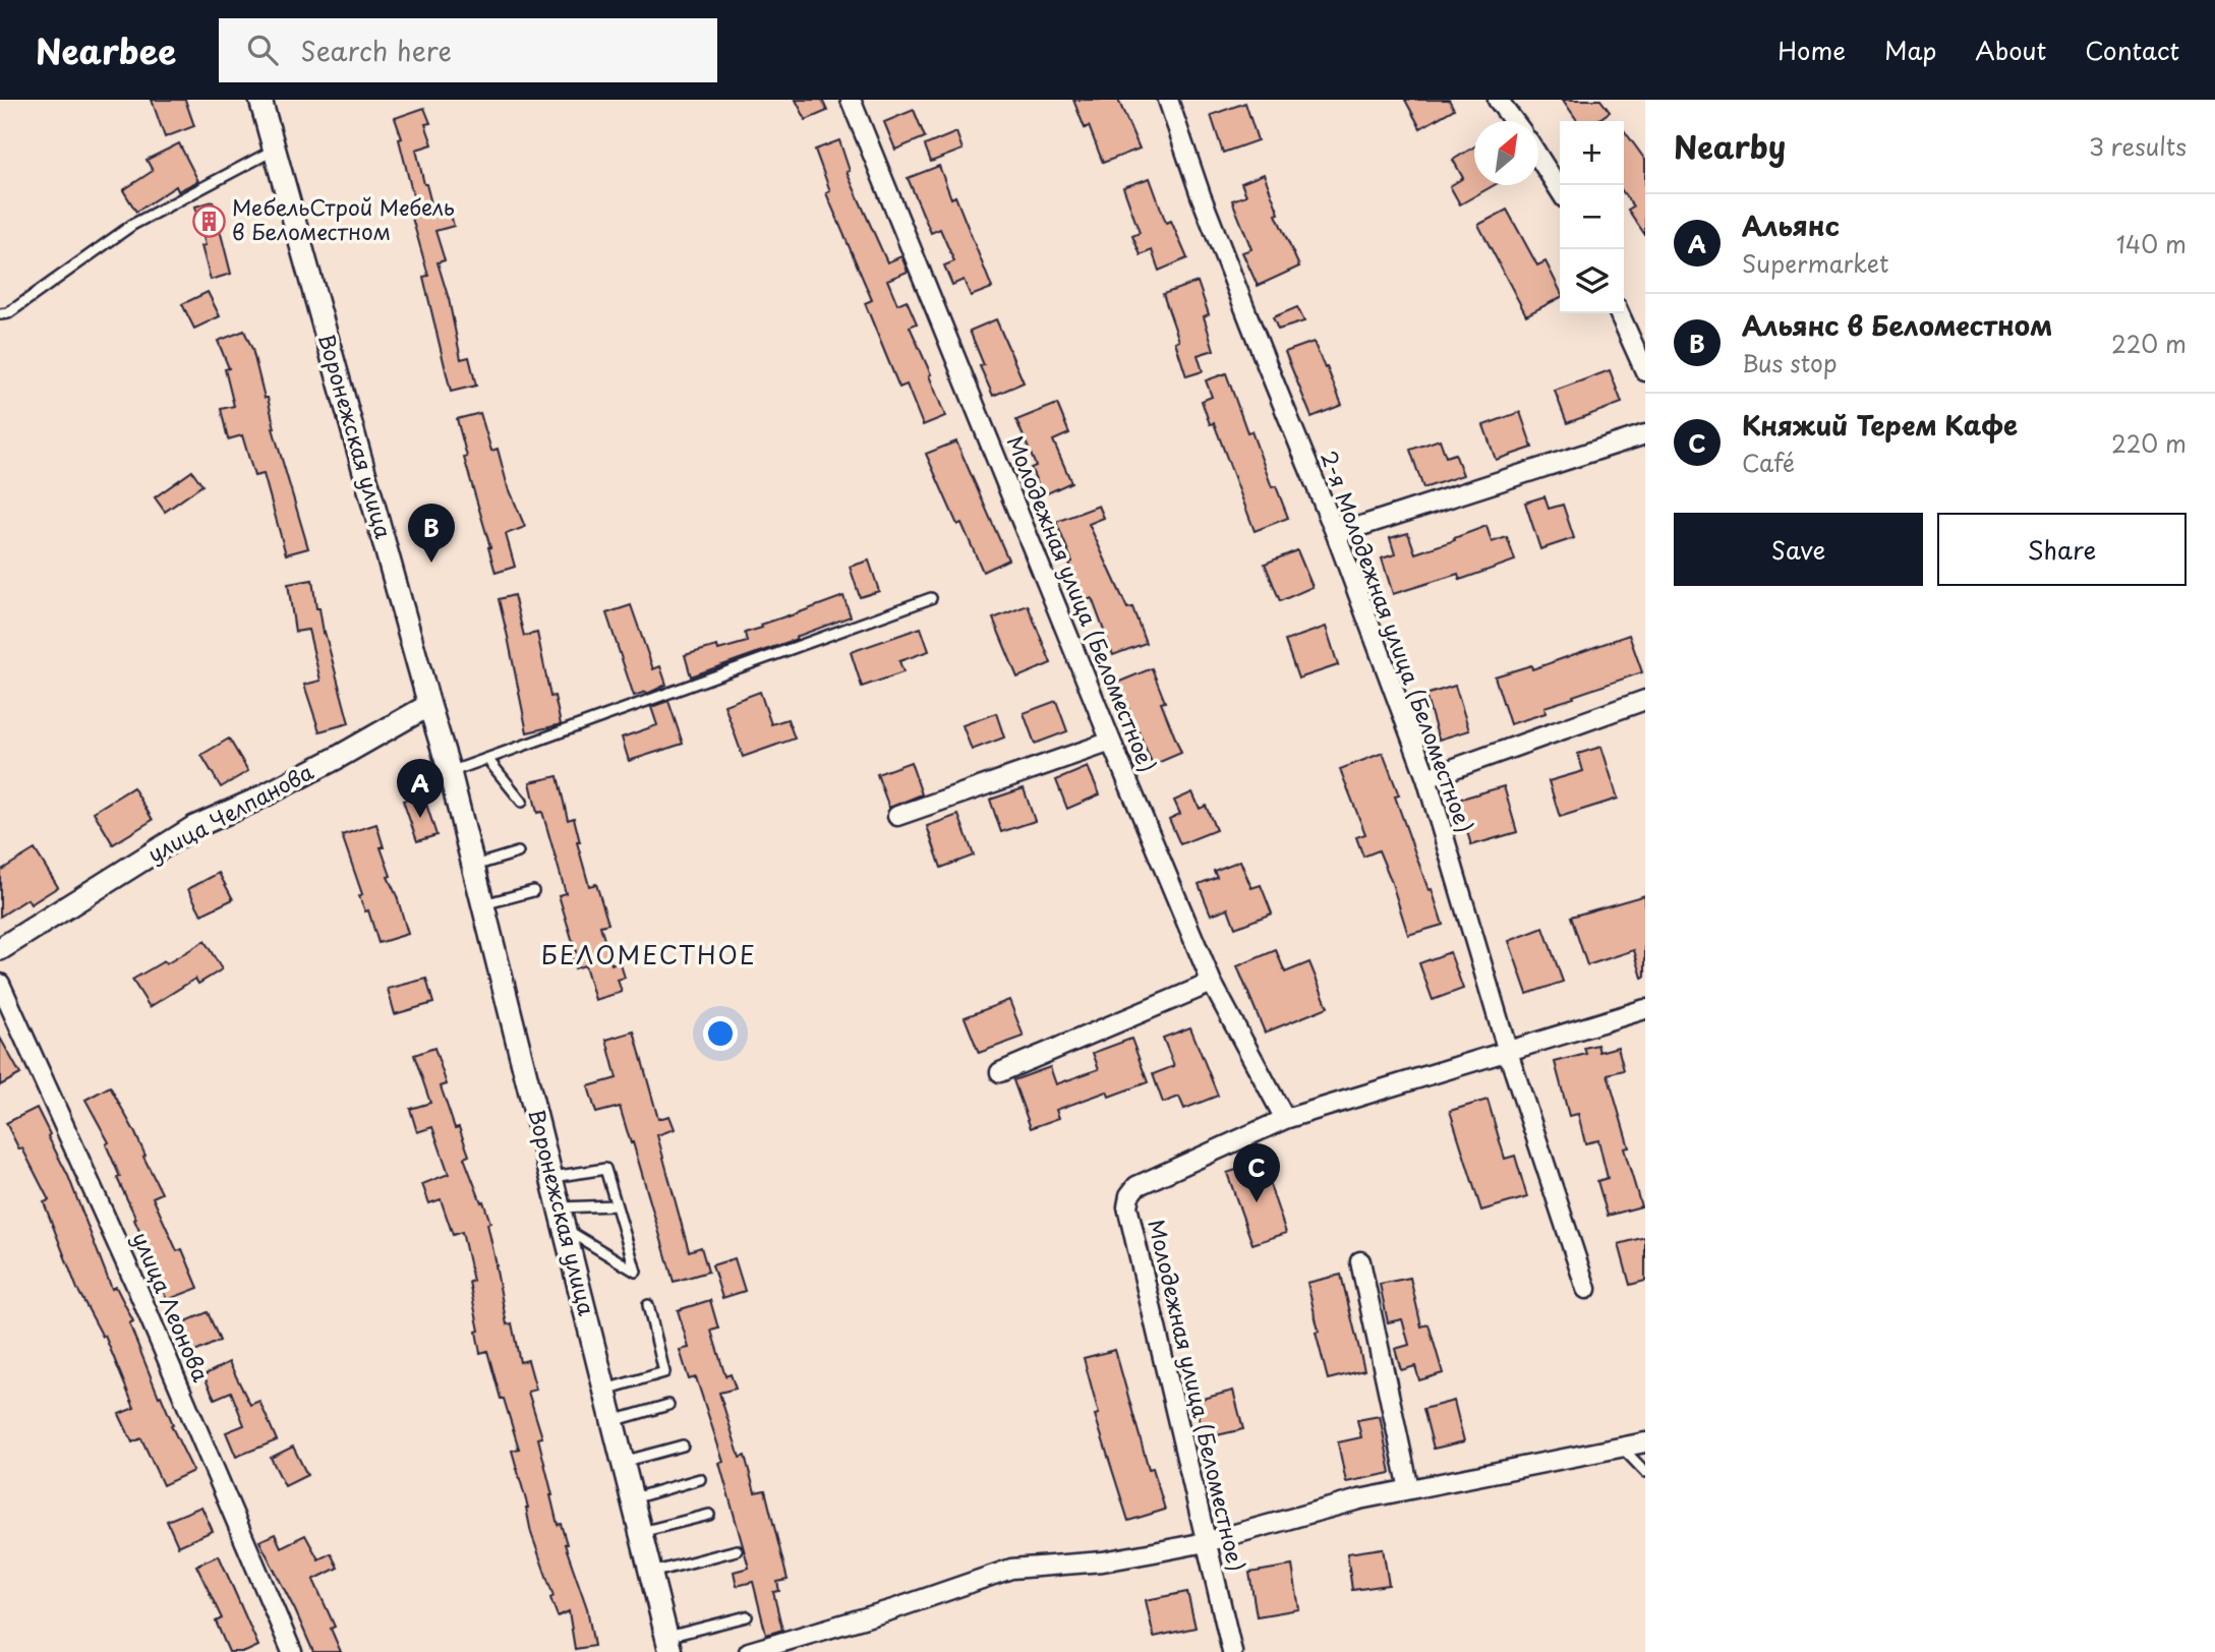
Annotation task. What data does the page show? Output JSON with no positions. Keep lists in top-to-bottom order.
{
  "streets": {
    "street": [
      "Воронежская улица",
      "Молодежная улица (Беломестное)",
      "2-я Молодежная улица (Беломестное)",
      "улица Челпанова",
      "улица Леонова"
    ]
  },
  "crossings": [
    ["Воронежская улица", "улица Челпанова"],
    ["Молодежная улица (Беломестное)", "2-я Молодежная улица (Беломестное)"]
  ],
  "districts": ["БЕЛОМЕСТНОЕ"],
  "places": {
    "building": ["МебельСтрой Мебель в Беломестном"]
  },
  "north": "top right",
  "page": {
    "header": "Nearbee",
    "search": "Search here",
    "nav": [
      "Home",
      "Map",
      "About",
      "Contact"
    ],
    "heading": ["Nearby", "3 results"],
    "map_buttons": ["+", "−"],
    "list": [
      {
        "mark": "A",
        "name": "Альянс",
        "note": "Supermarket",
        "value": "140 m"
      },
      {
        "mark": "B",
        "name": "Альянс в Беломестном",
        "note": "Bus stop",
        "value": "220 m"
      },
      {
        "mark": "C",
        "name": "Княжий Терем Кафе",
        "note": "Café",
        "value": "220 m"
      }
    ],
    "buttons": ["Save", "Share"],
    "pins": ["B", "A", "C"]
  }
}
